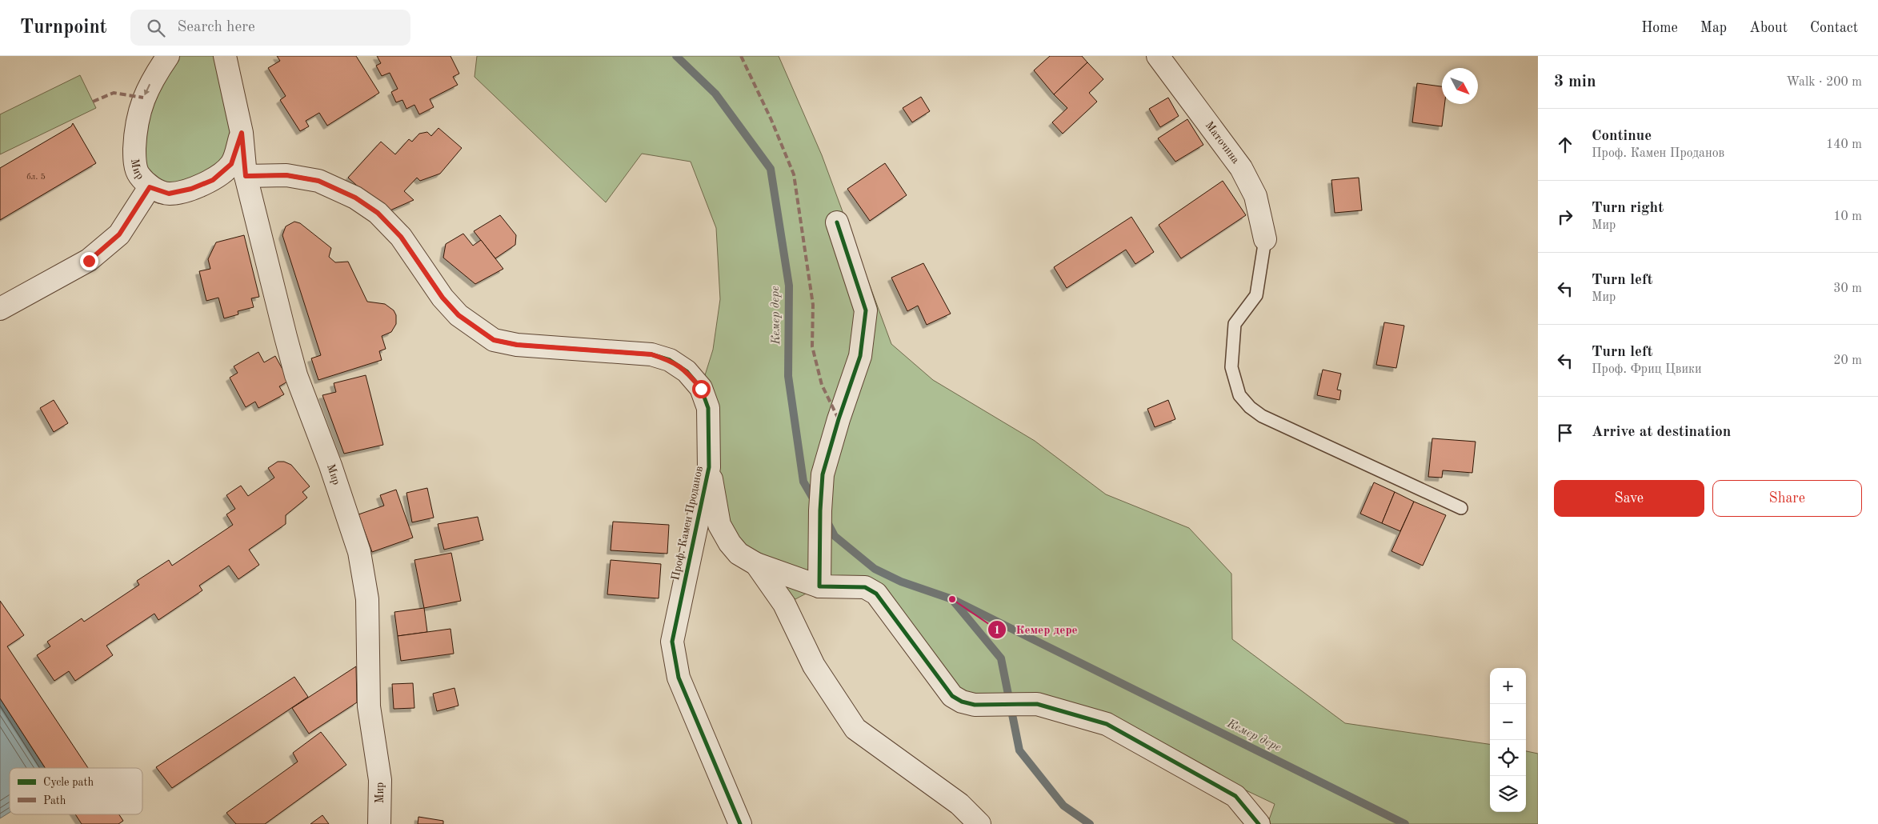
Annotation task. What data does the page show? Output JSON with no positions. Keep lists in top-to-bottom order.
{
  "streets": {
    "street": ["Маточина", "Мир", "Проф. Камен Проданов"]
  },
  "crossings": [
    ["Мир", "Проф. Камен Проданов"]
  ],
  "water": ["Кемер дере"],
  "places": ["Кемер дере"],
  "house_numbers": ["бл. 5"],
  "legend": ["Cycle path", "Path"],
  "north": "bottom right",
  "page": {
    "header": "Turnpoint",
    "search": "Search here",
    "nav": [
      "Home",
      "Map",
      "About",
      "Contact"
    ],
    "heading": ["3 min", "Walk · 200 m"],
    "list": [
      ["Continue", "Проф. Камен Проданов", "140 m"],
      ["Turn right", "Мир", "10 m"],
      ["Turn left", "Мир", "30 m"],
      ["Turn left", "Проф. Фриц Цвики", "20 m"],
      "Arrive at destination"
    ],
    "buttons": ["Save", "Share"],
    "map_buttons": ["+", "−"]
  }
}
